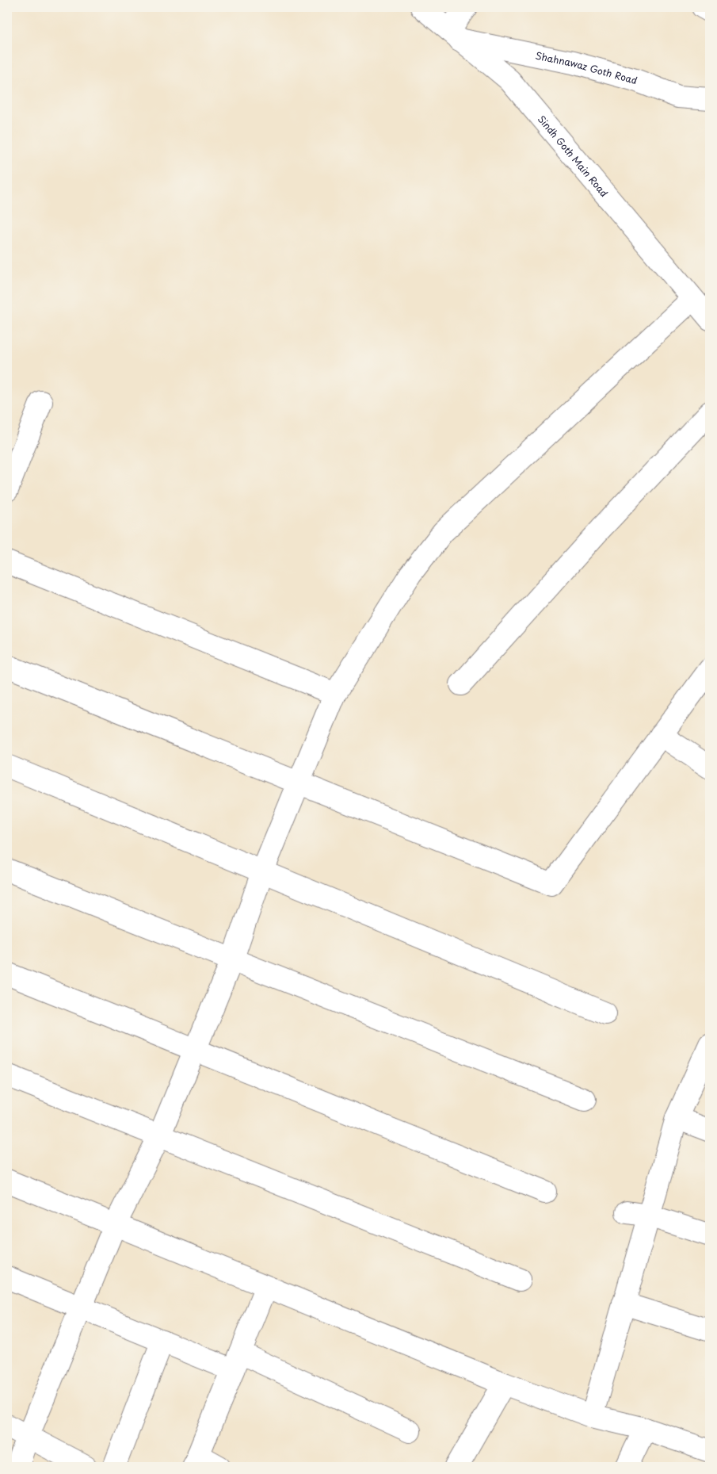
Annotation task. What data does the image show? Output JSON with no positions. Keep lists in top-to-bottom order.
{
  "streets": {
    "street": ["Shahnawaz Goth Road", "Sindh Goth Main Road"]
  },
  "crossings": [
    ["Shahnawaz Goth Road", "Sindh Goth Main Road"]
  ]
}
